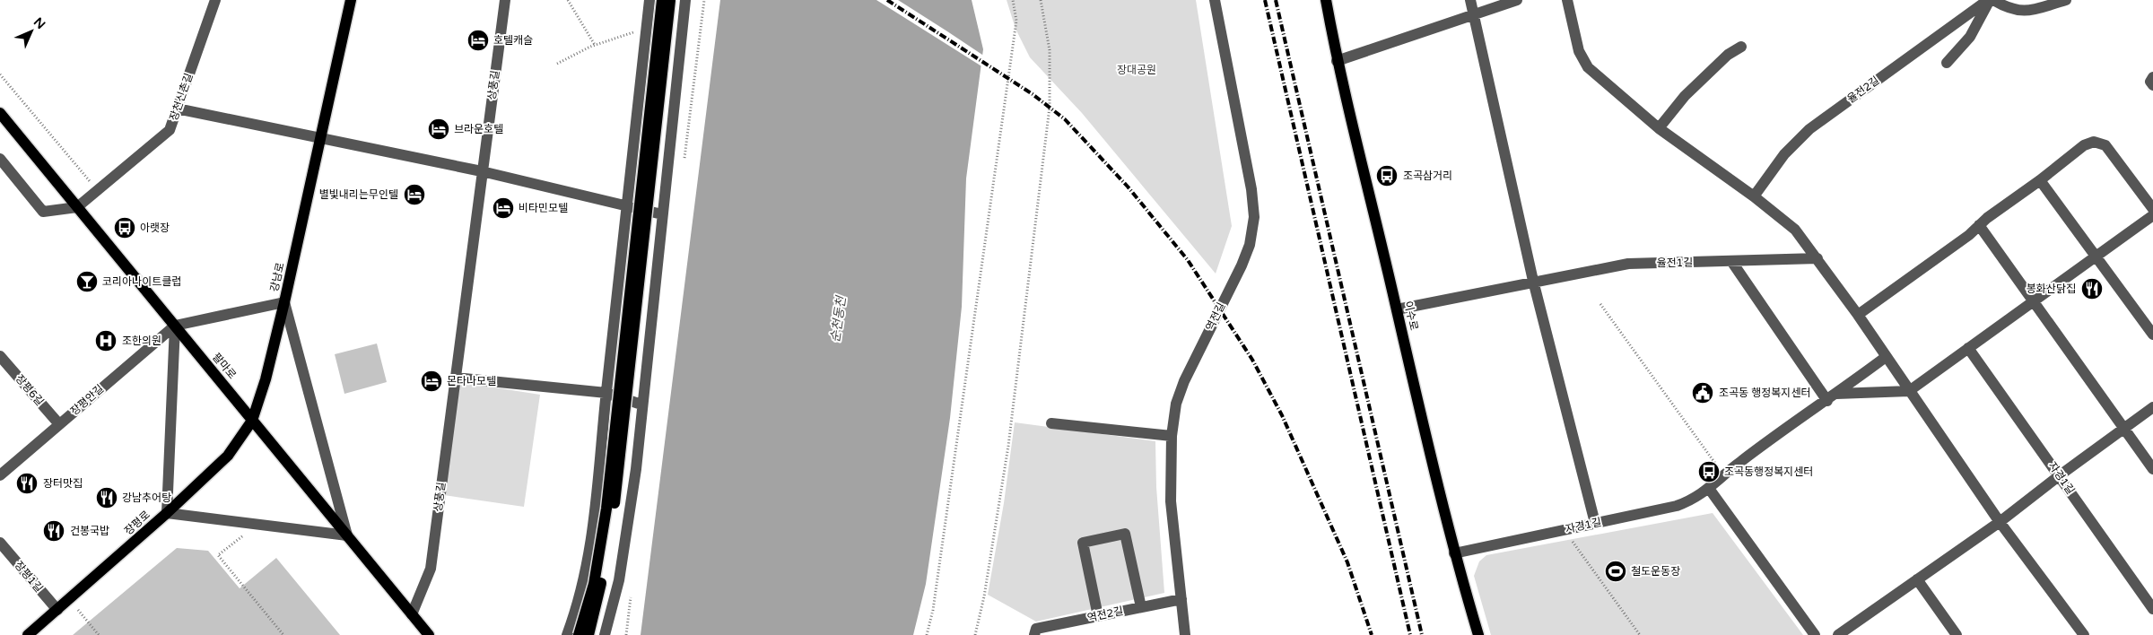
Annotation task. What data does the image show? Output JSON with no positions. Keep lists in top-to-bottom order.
{
  "streets": {
    "main road": [
      "강남로",
      "이수로",
      "팔마로",
      "장평로"
    ],
    "street": [
      "상풍길",
      "율전2길",
      "장천신촌길",
      "율전1길",
      "역전길",
      "장평6길",
      "장평안길",
      "자경1길",
      "장평1길",
      "역전2길"
    ]
  },
  "crossings": [
    ["상풍길", "팔마로"],
    ["장천신촌길", "팔마로"],
    ["율전1길", "이수로"],
    ["강남로", "팔마로"],
    ["강남로", "장평로"],
    ["이수로", "자경1길"],
    ["역전길", "역전2길"],
    ["팔마로", "장평안길"],
    ["팔마로", "장평로"],
    ["장평6길", "장평안길"],
    ["장평로", "장평1길"]
  ],
  "water": ["순천동천"],
  "parks": ["장대공원"],
  "places": {
    "hotel": [
      "호텔캐슬",
      "브라운호텔",
      "별빛내리는무인텔",
      "비타민모텔",
      "몬타나모텔"
    ],
    "bus stop": ["조곡삼거리", "아랫장", "조곡동행정복지센터"],
    "bar": ["코리아나이트클럽"],
    "restaurant": [
      "봉화산닭집",
      "장터맛집",
      "강남추어탕",
      "건봉국밥"
    ],
    "hospital": ["조한의원"],
    "public building": ["조곡동 행정복지센터"],
    "sports": ["철도운동장"]
  },
  "north": "top right"
}
